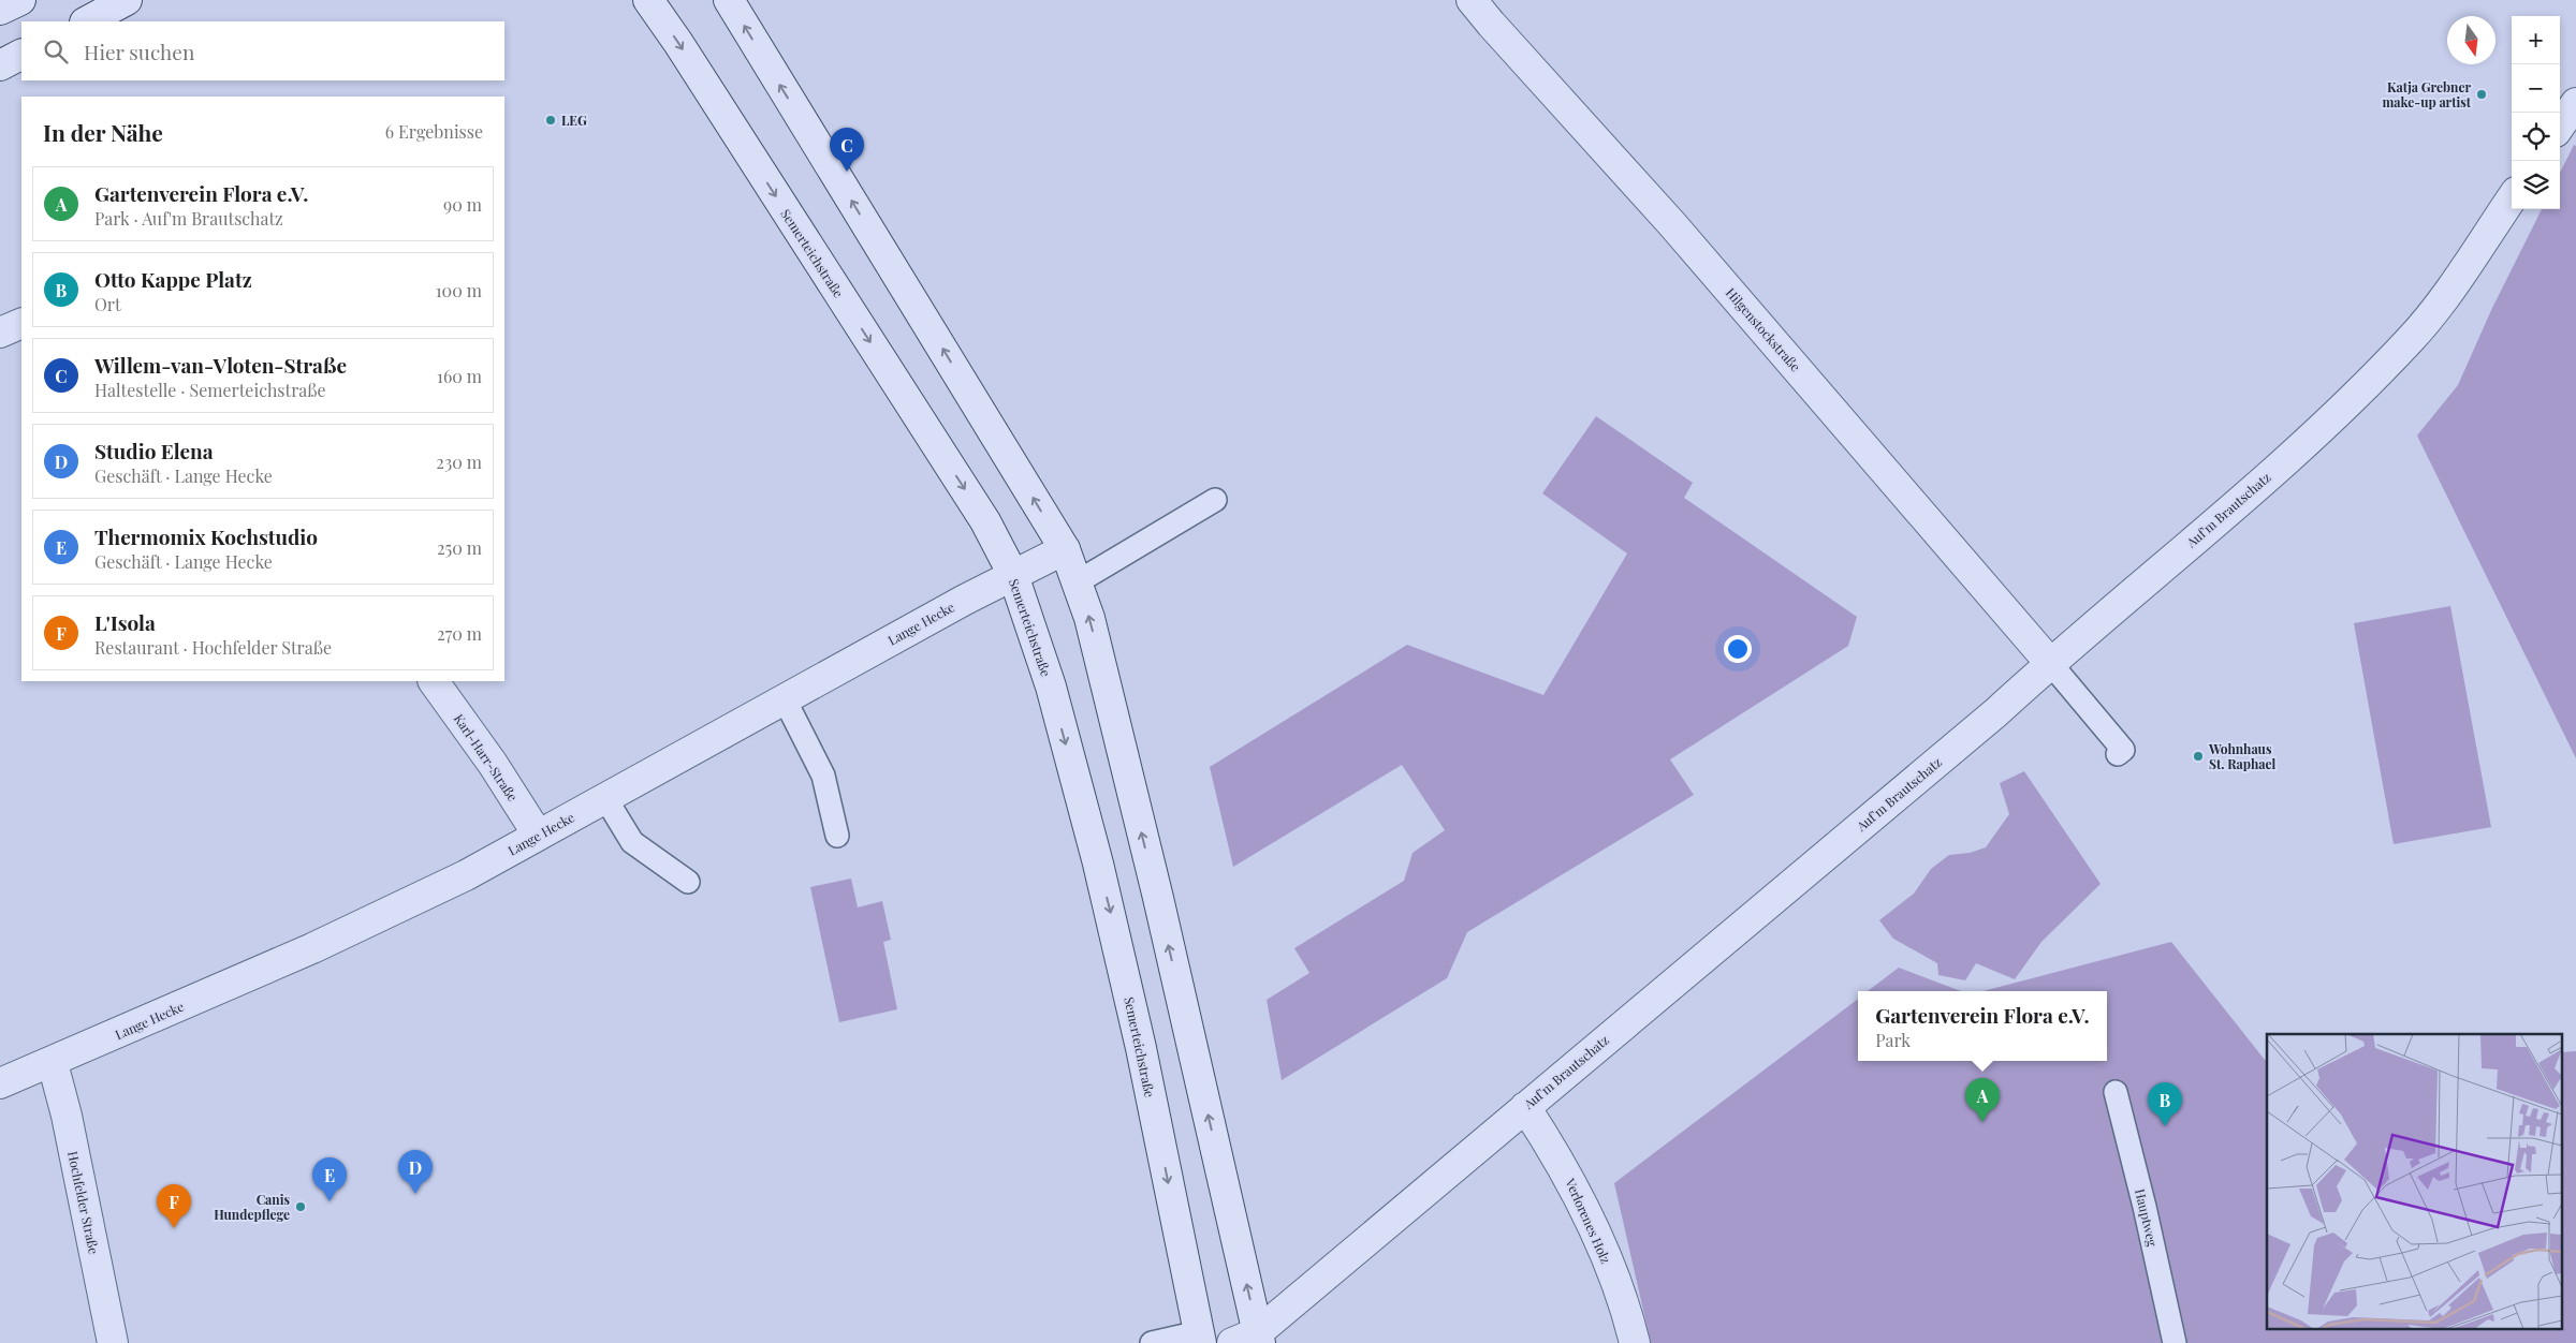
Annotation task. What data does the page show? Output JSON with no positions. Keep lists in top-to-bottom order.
{
  "streets": {
    "street": [
      "Semerteichstraße",
      "Hilgenstockstraße",
      "Auf'm Brautschatz",
      "Lange Hecke",
      "Karl-Harr-Straße",
      "Hochfelder Straße",
      "Verlorenes Holz"
    ],
    "lane": ["Hauptweg"]
  },
  "crossings": [
    ["Semerteichstraße", "Lange Hecke"],
    ["Hilgenstockstraße", "Auf'm Brautschatz"],
    ["Auf'm Brautschatz", "Verlorenes Holz"],
    ["Lange Hecke", "Karl-Harr-Straße"],
    ["Lange Hecke", "Hochfelder Straße"]
  ],
  "places": [
    "Katja Grebner make-up artist",
    "LEG",
    "Wohnhaus St. Raphael",
    "Canis Hundepflege"
  ],
  "north": "bottom",
  "page": {
    "map_buttons": ["+", "−"],
    "search": "Hier suchen",
    "heading": ["In der Nähe", "6 Ergebnisse"],
    "pins": [
      "C",
      "A",
      "B",
      "D",
      "E",
      "F"
    ],
    "list": [
      {
        "mark": "A",
        "name": "Gartenverein Flora e.V.",
        "note": "Park · Auf'm Brautschatz",
        "value": "90 m"
      },
      {
        "mark": "B",
        "name": "Otto Kappe Platz",
        "note": "Ort",
        "value": "100 m"
      },
      {
        "mark": "C",
        "name": "Willem-van-Vloten-Straße",
        "note": "Haltestelle · Semerteichstraße",
        "value": "160 m"
      },
      {
        "mark": "D",
        "name": "Studio Elena",
        "note": "Geschäft · Lange Hecke",
        "value": "230 m"
      },
      {
        "mark": "E",
        "name": "Thermomix Kochstudio",
        "note": "Geschäft · Lange Hecke",
        "value": "250 m"
      },
      {
        "mark": "F",
        "name": "L'Isola",
        "note": "Restaurant · Hochfelder Straße",
        "value": "270 m"
      }
    ],
    "popup": ["Gartenverein Flora e.V.", "Park"]
  }
}
